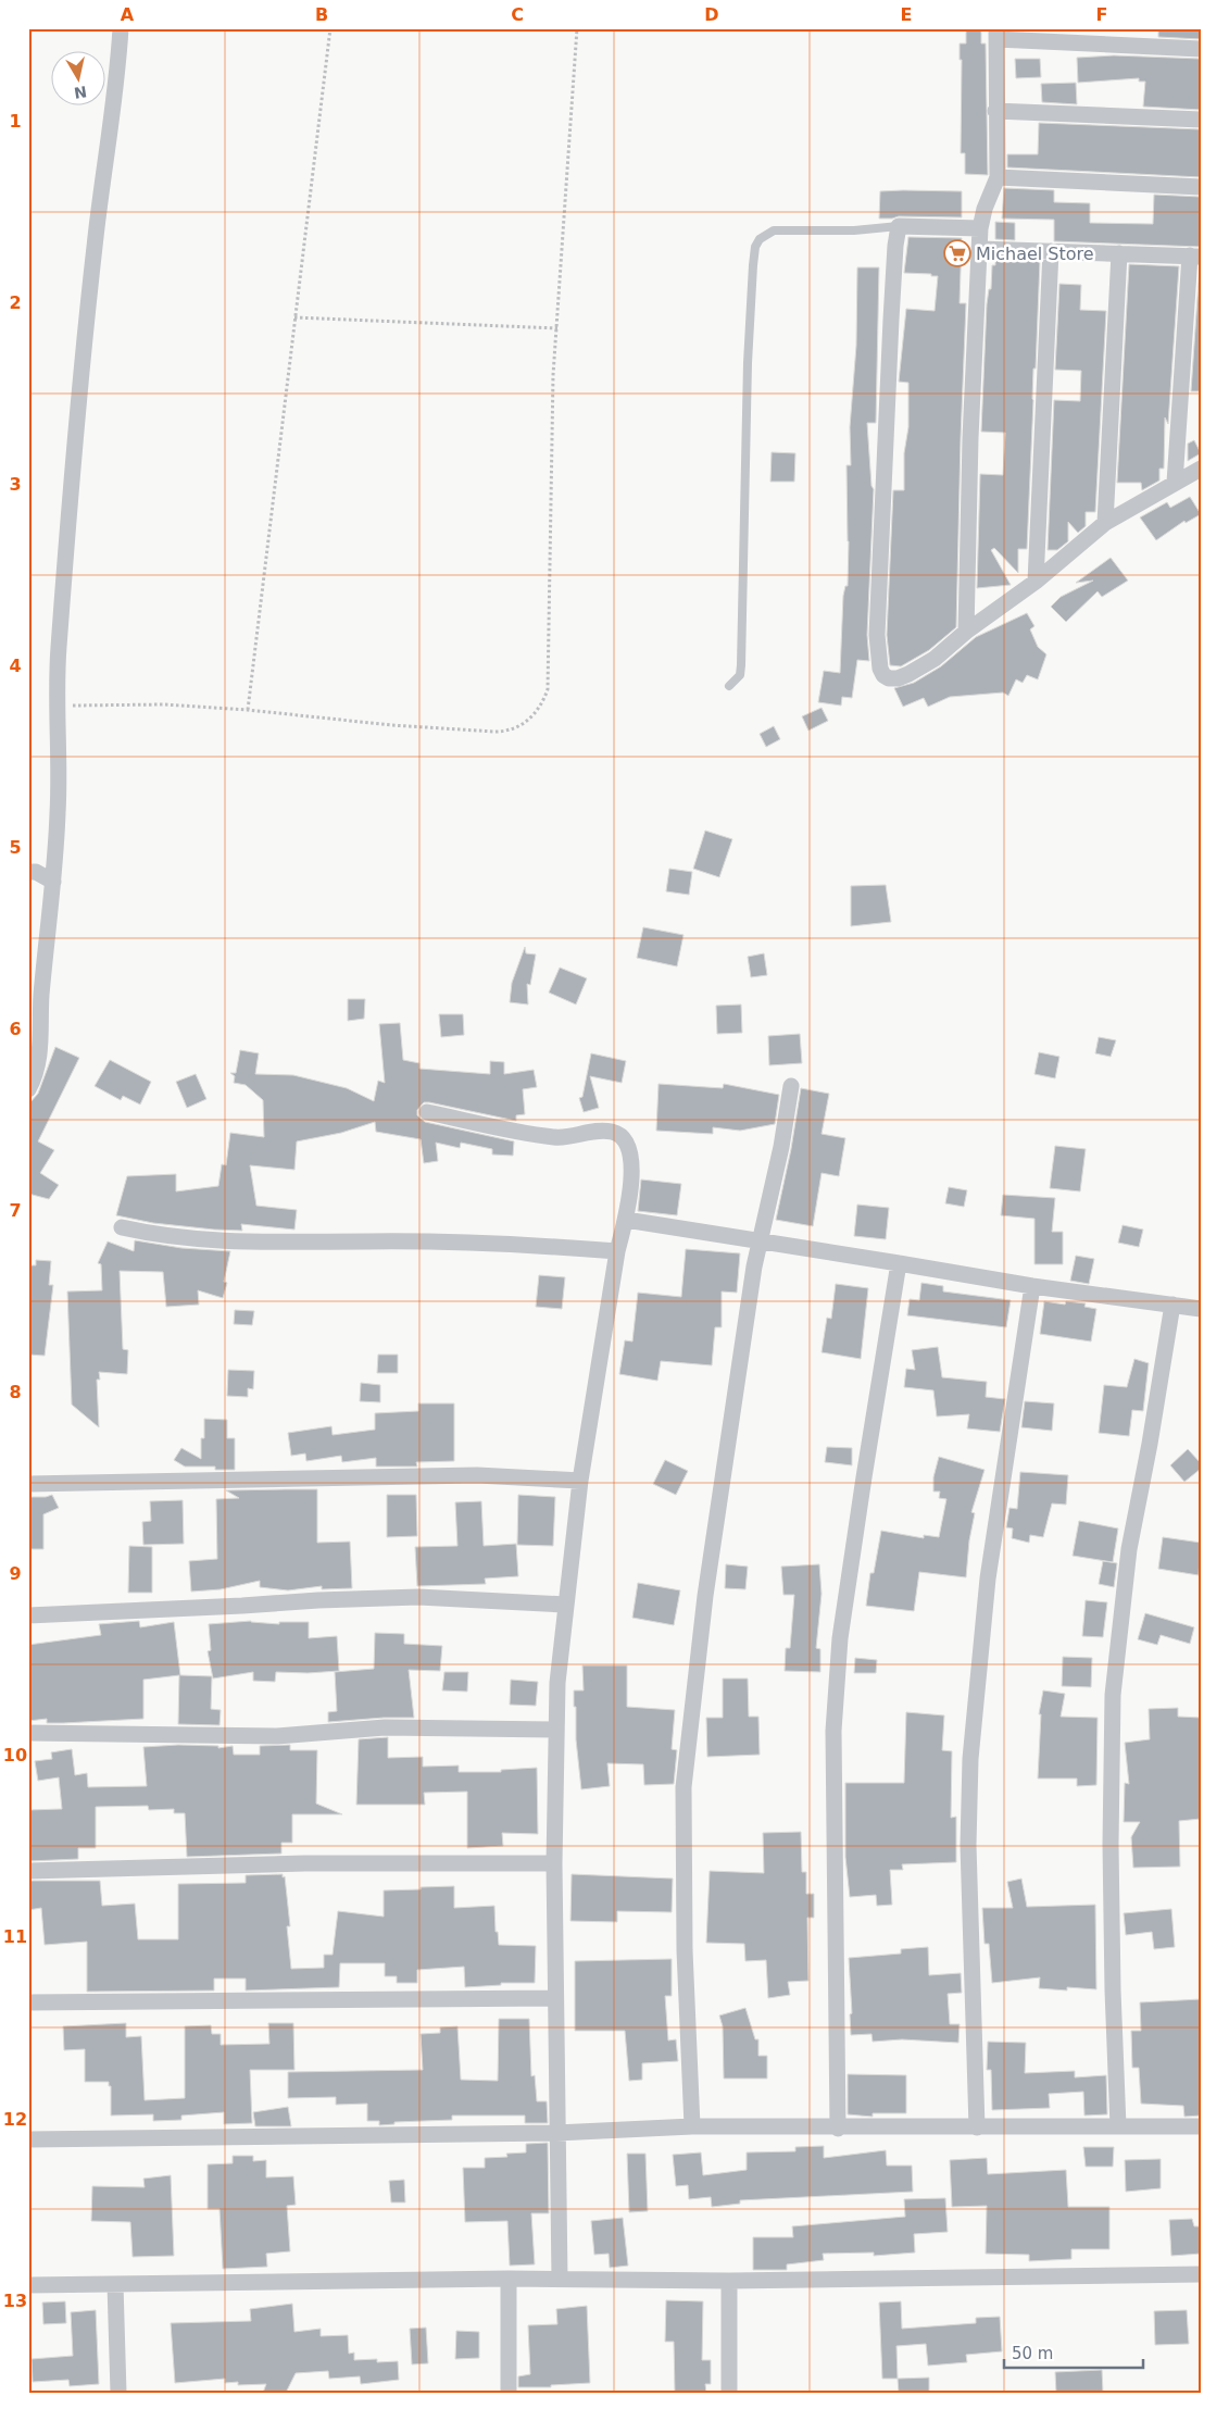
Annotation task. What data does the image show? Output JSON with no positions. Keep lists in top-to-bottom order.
{
  "places": {
    "supermarket": ["Michael Store"]
  },
  "scale_bar": "50 m",
  "north": "bottom",
  "grid": {
    "columns": [
      "A",
      "B",
      "C",
      "D",
      "E",
      "F"
    ],
    "rows": [
      "1",
      "2",
      "3",
      "4",
      "5",
      "6",
      "7",
      "8",
      "9",
      "10",
      "11",
      "12",
      "13"
    ]
  }
}
